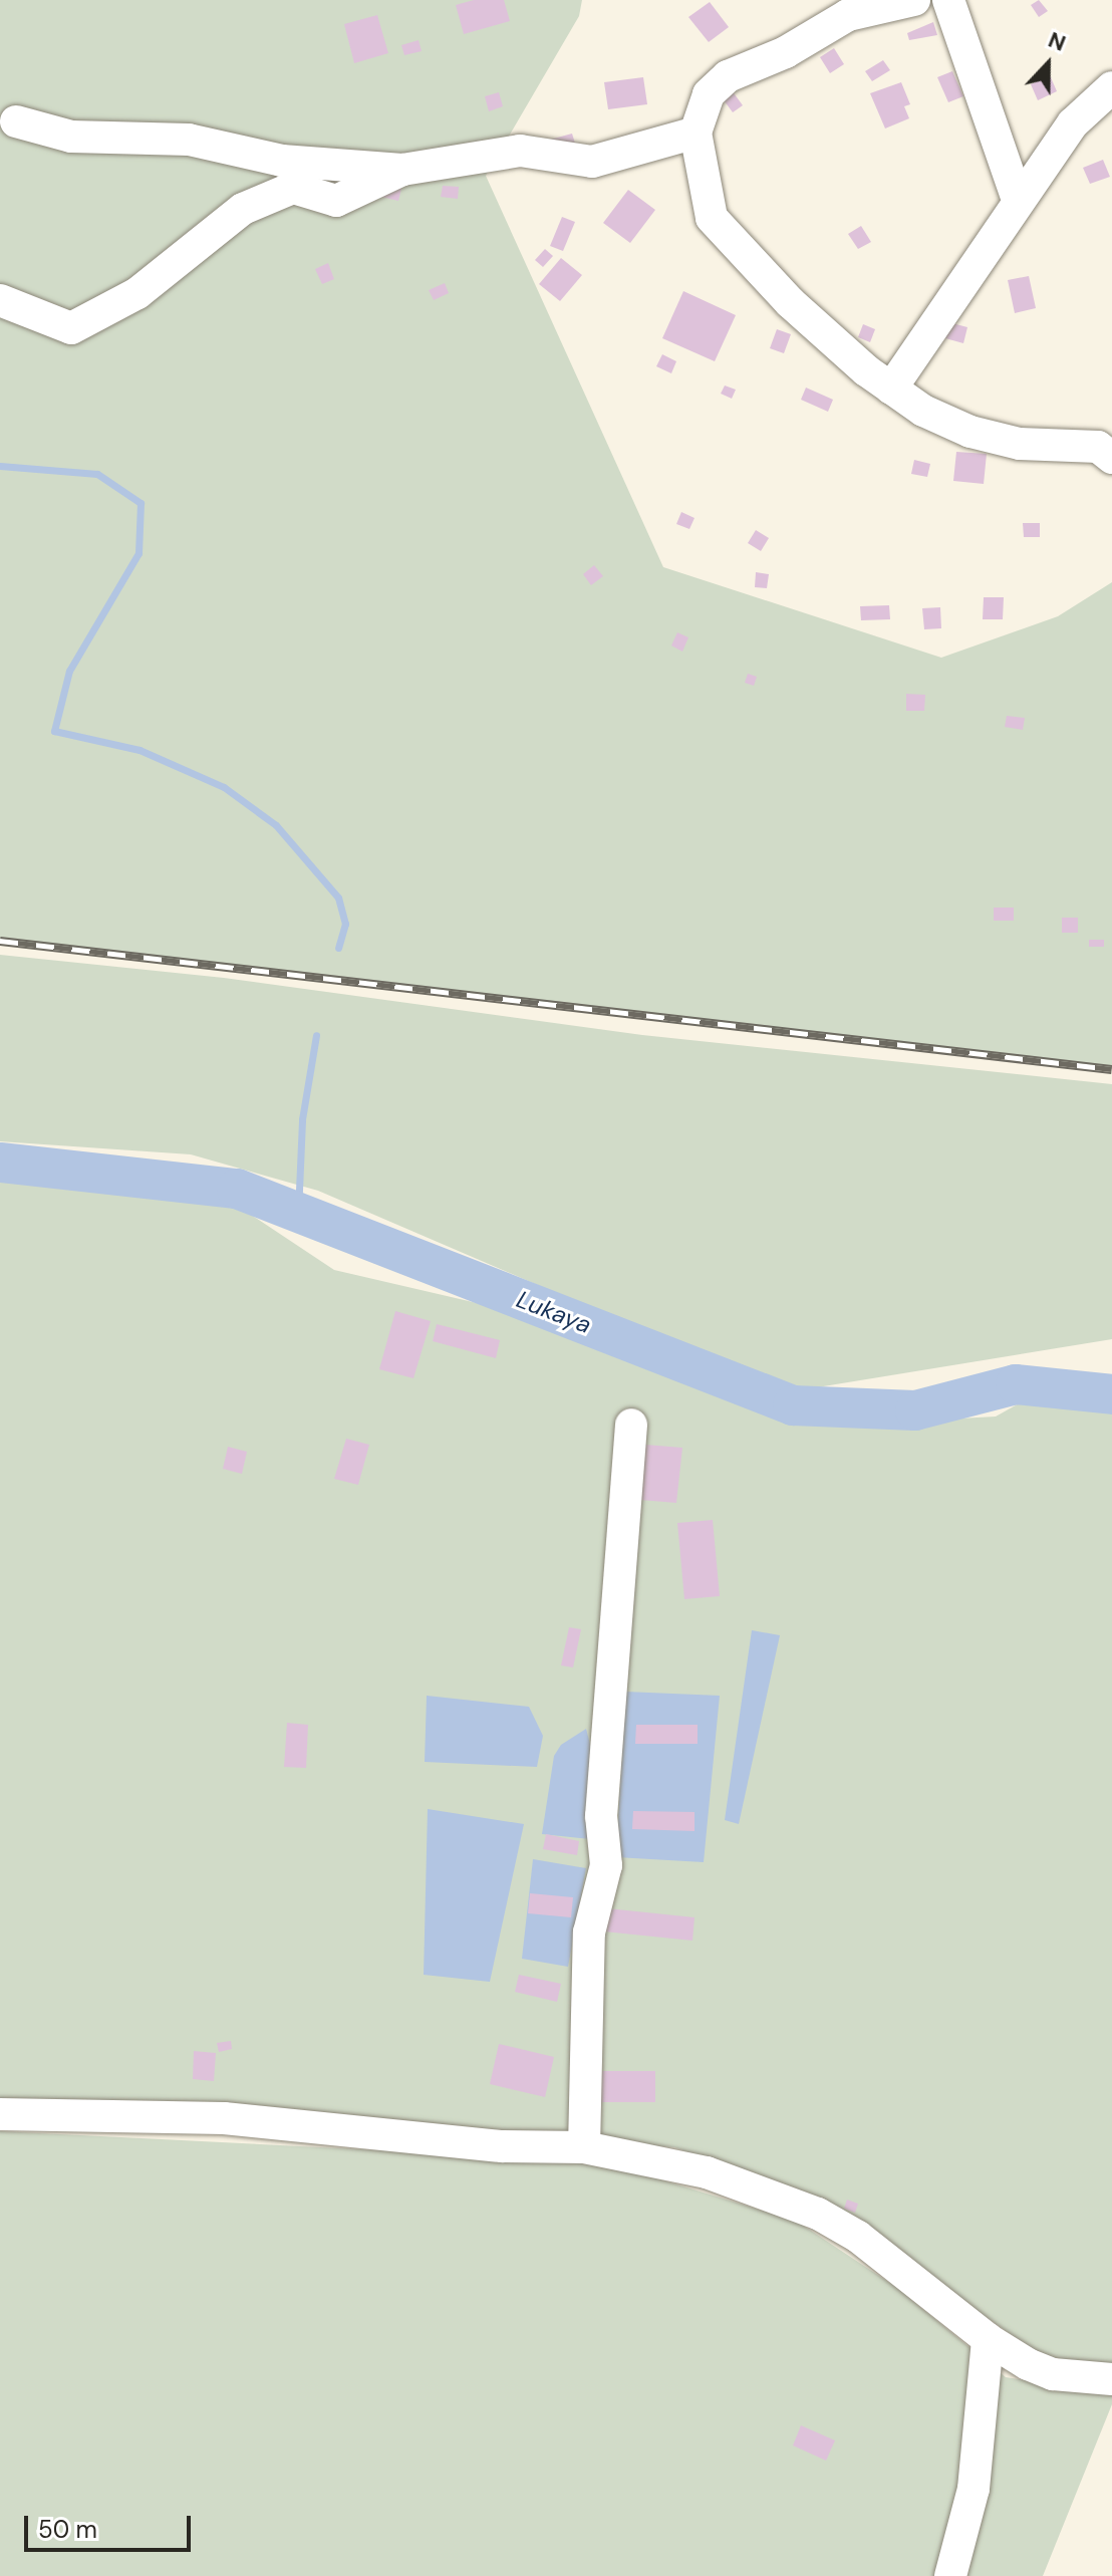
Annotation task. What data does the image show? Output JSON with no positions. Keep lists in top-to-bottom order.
{
  "water": ["Lukaya"],
  "scale_bar": "50 m",
  "north": "top"
}
